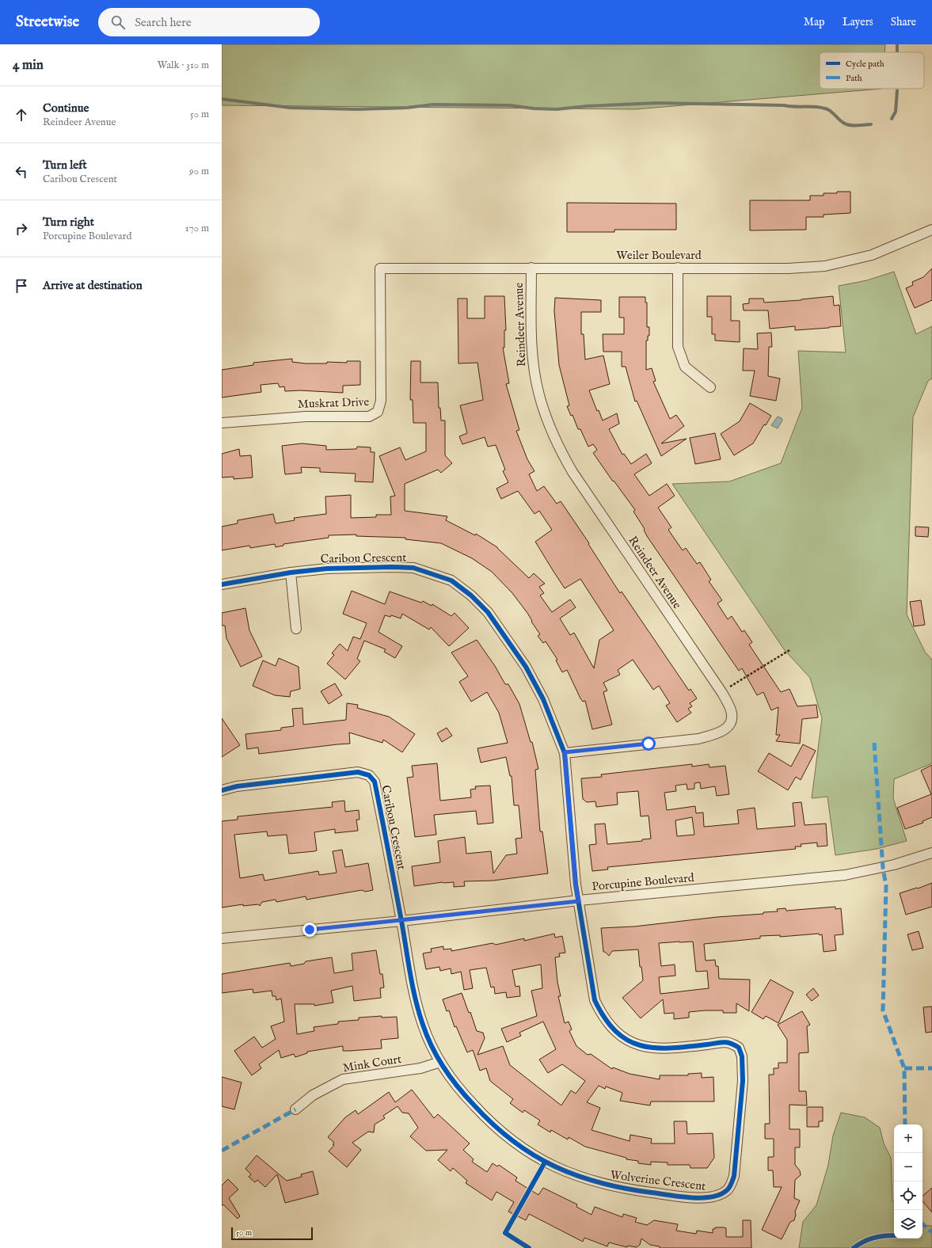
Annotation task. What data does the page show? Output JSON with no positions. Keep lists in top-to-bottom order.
{
  "streets": {
    "street": [
      "Weiler Boulevard",
      "Reindeer Avenue",
      "Muskrat Drive",
      "Caribou Crescent",
      "Porcupine Boulevard",
      "Mink Court",
      "Wolverine Crescent"
    ]
  },
  "crossings": [
    ["Weiler Boulevard", "Reindeer Avenue"],
    ["Weiler Boulevard", "Muskrat Drive"],
    ["Reindeer Avenue", "Caribou Crescent"],
    ["Caribou Crescent", "Porcupine Boulevard"],
    ["Caribou Crescent", "Wolverine Crescent"],
    ["Porcupine Boulevard", "Wolverine Crescent"],
    ["Mink Court", "Wolverine Crescent"]
  ],
  "legend": ["Cycle path", "Path"],
  "scale_bar": "50 m",
  "page": {
    "header": "Streetwise",
    "search": "Search here",
    "nav": ["Map", "Layers", "Share"],
    "heading": ["4 min", "Walk · 310 m"],
    "list": [
      ["Continue", "Reindeer Avenue", "50 m"],
      ["Turn left", "Caribou Crescent", "90 m"],
      ["Turn right", "Porcupine Boulevard", "170 m"],
      "Arrive at destination"
    ],
    "map_buttons": ["+", "−"],
    "scale": "50 m"
  }
}
